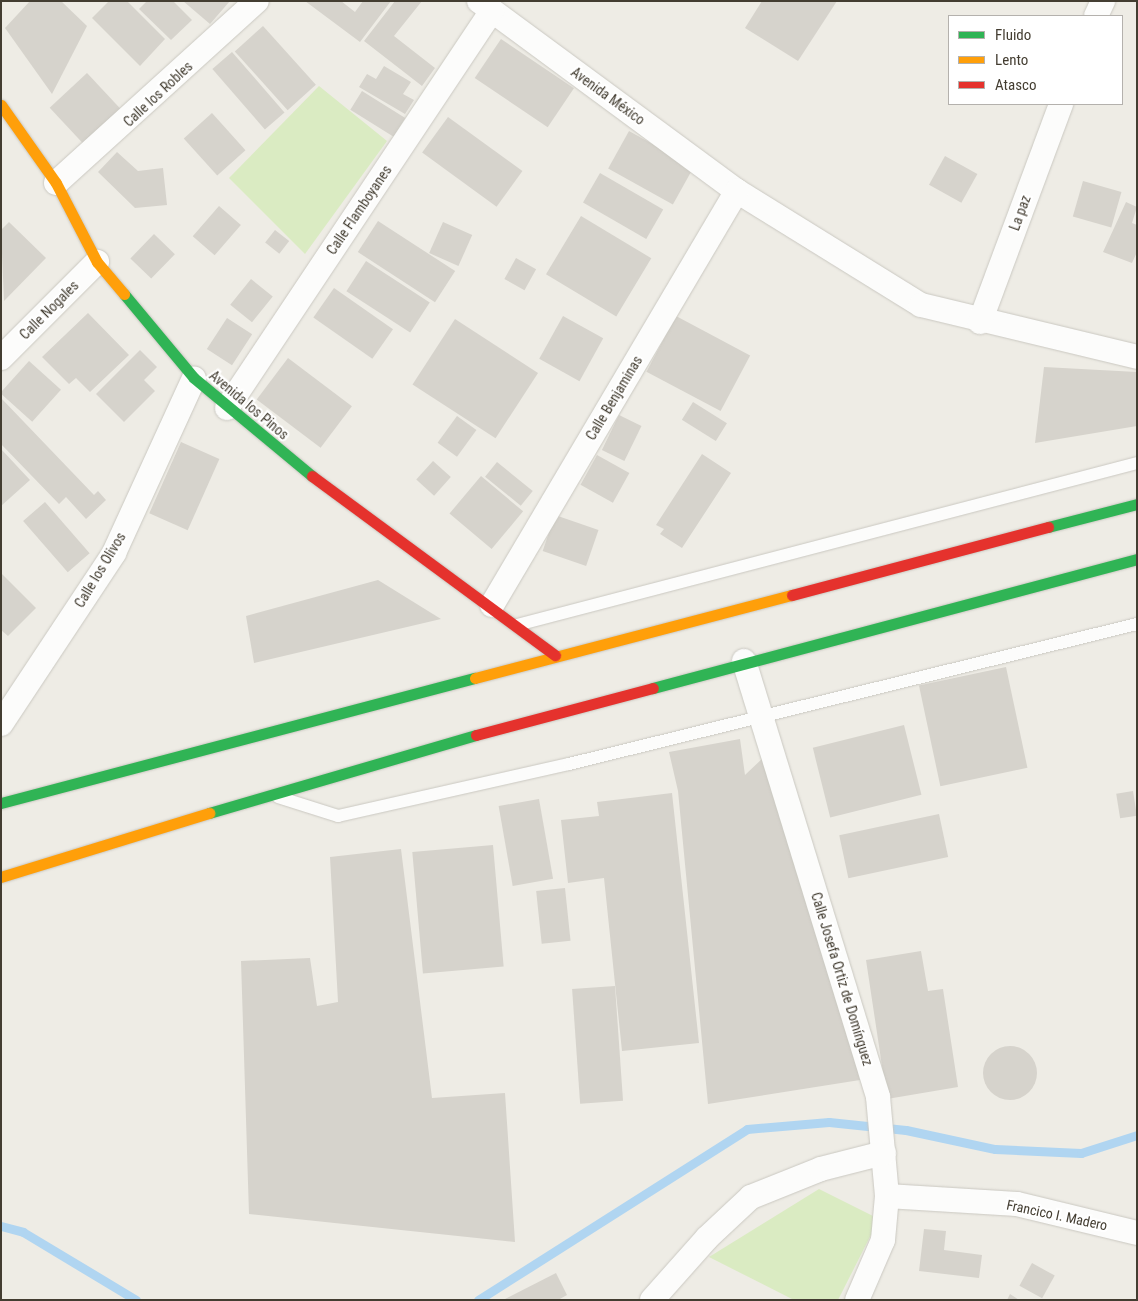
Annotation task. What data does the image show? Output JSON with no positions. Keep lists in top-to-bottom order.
{
  "streets": {
    "main road": ["Avenida los Pinos"],
    "street": [
      "Calle los Robles",
      "Avenida México",
      "Calle Flamboyanes",
      "La paz",
      "Calle Nogales",
      "Calle Benjaminas",
      "Calle los Olivos",
      "Calle Josefa Ortiz de Domínguez",
      "Francico I. Madero"
    ]
  },
  "crossings": [
    ["Calle los Robles", "Avenida los Pinos"],
    ["Avenida México", "Calle Flamboyanes"],
    ["Avenida México", "La paz"],
    ["Avenida México", "Calle Benjaminas"],
    ["Calle Flamboyanes", "Avenida los Pinos"],
    ["Calle Nogales", "Avenida los Pinos"],
    ["Calle Benjaminas", "Avenida los Pinos"],
    ["Avenida los Pinos", "Calle los Olivos"],
    ["Calle Josefa Ortiz de Domínguez", "Francico I. Madero"]
  ],
  "legend": ["Fluido", "Lento", "Atasco"]
}
